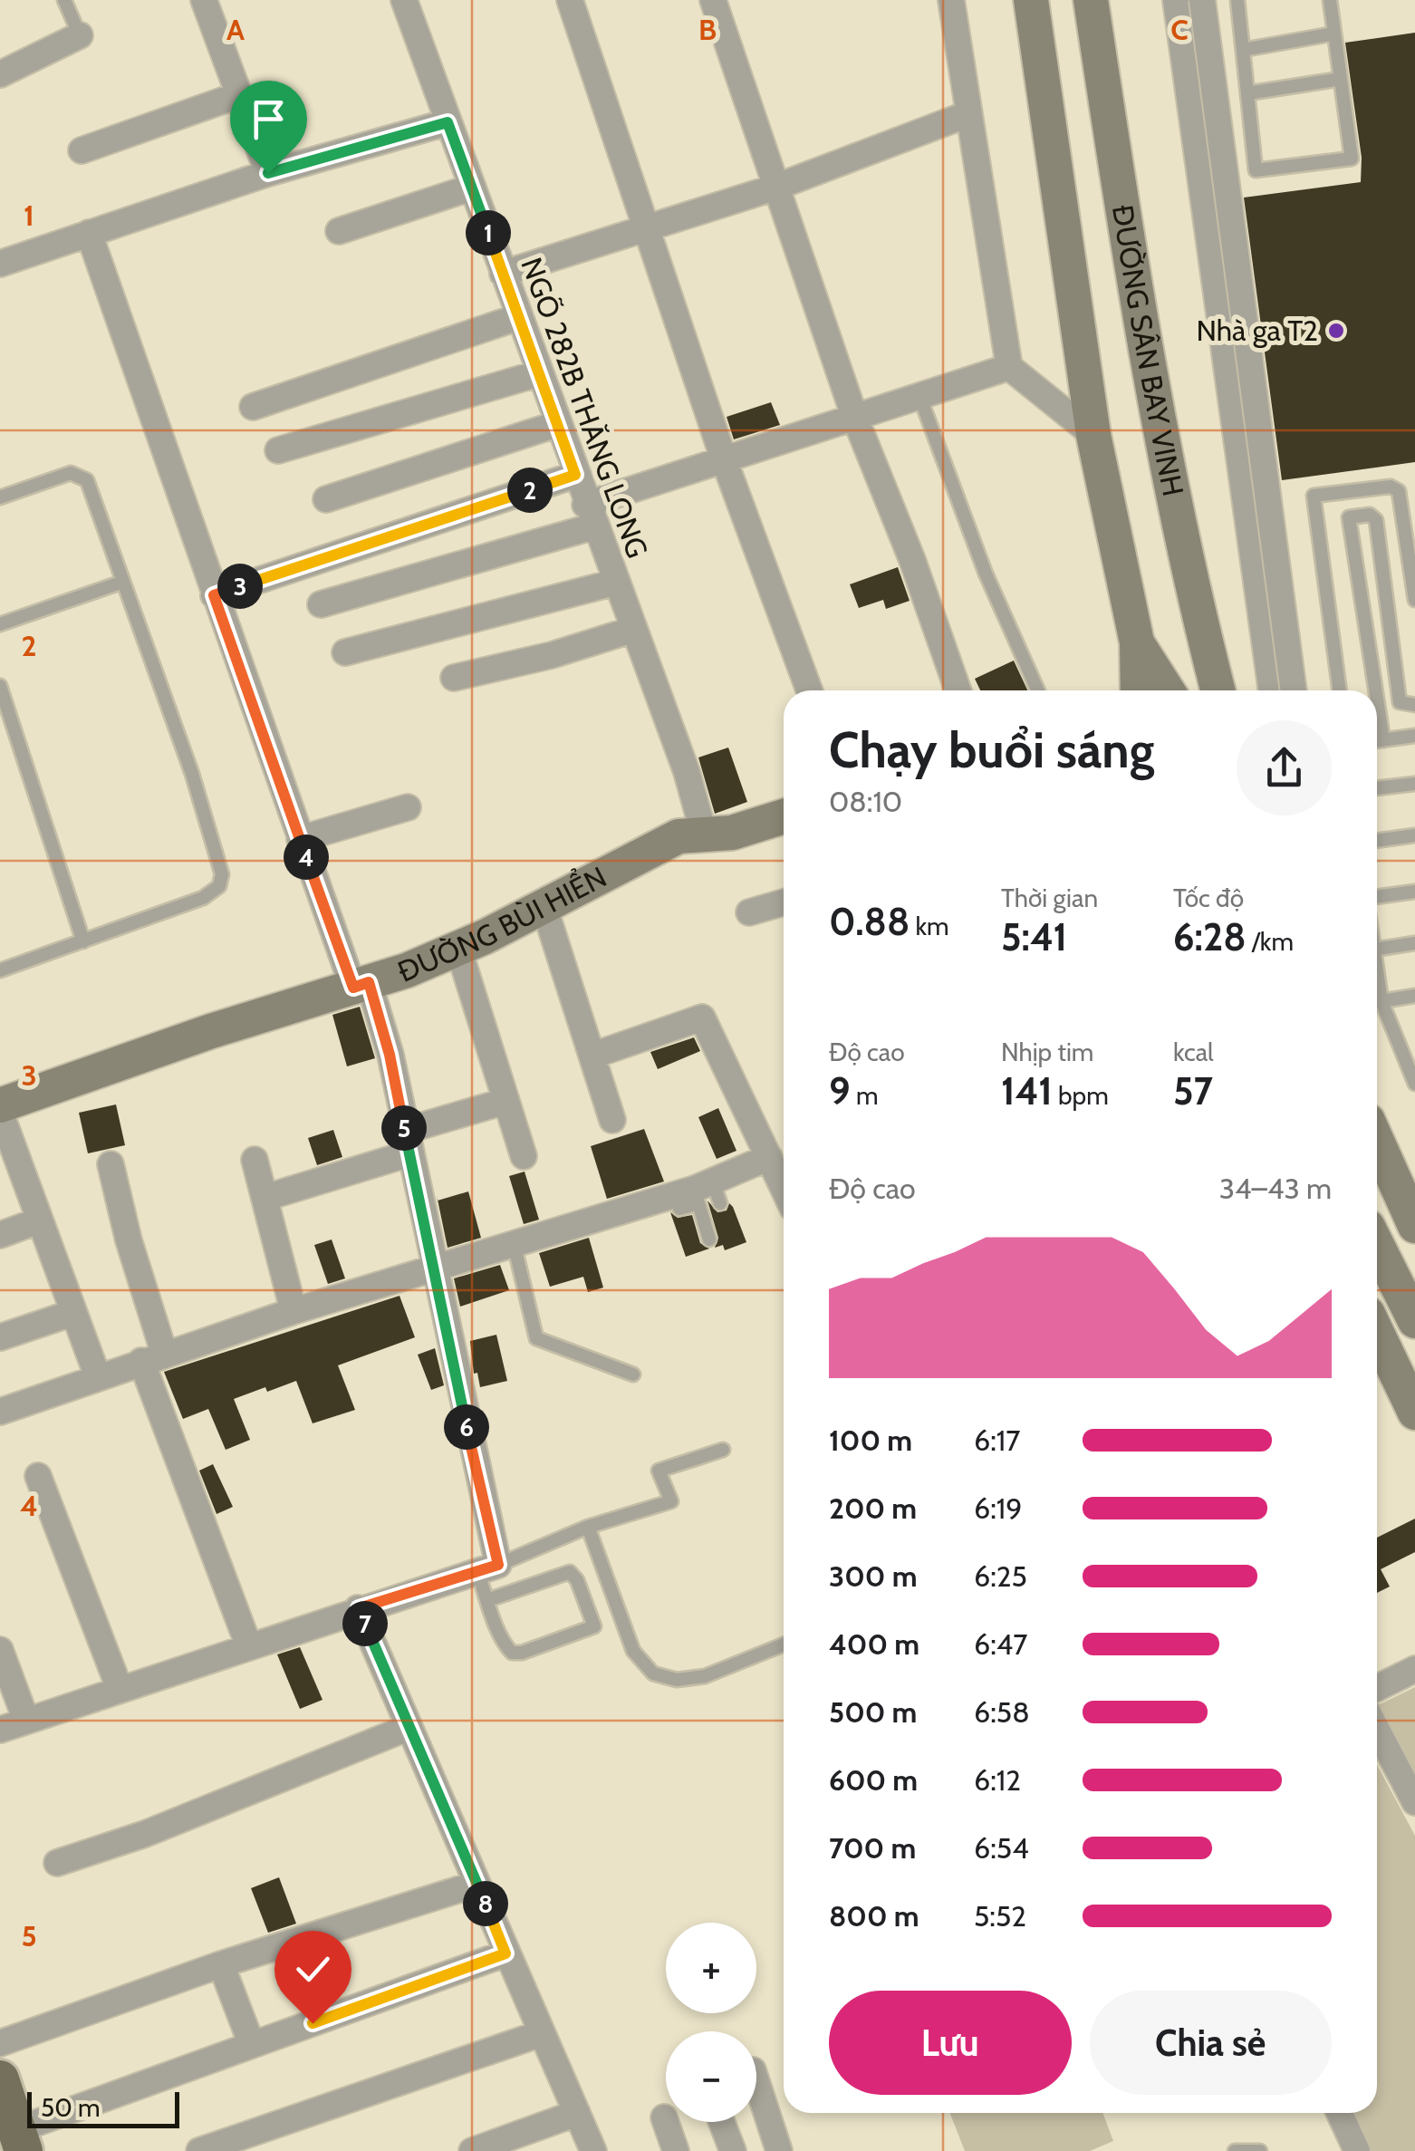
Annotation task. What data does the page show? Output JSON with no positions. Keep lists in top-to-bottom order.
{
  "streets": {
    "main road": ["ĐƯỜNG SÂN BAY VINH", "ĐƯỜNG BÙI HIỂN"],
    "street": ["NGÕ 282B THĂNG LONG"]
  },
  "crossings": [
    ["NGÕ 282B THĂNG LONG", "ĐƯỜNG BÙI HIỂN"]
  ],
  "places": ["Nhà ga T2"],
  "scale_bar": "50 m",
  "page": {
    "pins": [
      "1",
      "2",
      "3",
      "4",
      "5",
      "6",
      "7",
      "8"
    ],
    "heading": ["Chạy buổi sáng", "08:10"],
    "stats": [
      ["0.88 km"],
      ["Thời gian", "5:41"],
      ["Tốc độ", "6:28 /km"],
      ["Độ cao", "9 m"],
      ["Nhịp tim", "141 bpm"],
      ["kcal", "57"]
    ],
    "chart": ["Độ cao", "34–43 m"],
    "list": [
      {
        "name": "100 m",
        "note": "6:17"
      },
      {
        "name": "200 m",
        "note": "6:19"
      },
      {
        "name": "300 m",
        "note": "6:25"
      },
      {
        "name": "400 m",
        "note": "6:47"
      },
      {
        "name": "500 m",
        "note": "6:58"
      },
      {
        "name": "600 m",
        "note": "6:12"
      },
      {
        "name": "700 m",
        "note": "6:54"
      },
      {
        "name": "800 m",
        "note": "5:52"
      }
    ],
    "map_buttons": ["+", "−"],
    "buttons": ["Lưu", "Chia sẻ"],
    "scale": "50 m"
  },
  "grid": {
    "columns": ["A", "B", "C"],
    "rows": [
      "1",
      "2",
      "3",
      "4",
      "5"
    ]
  }
}
